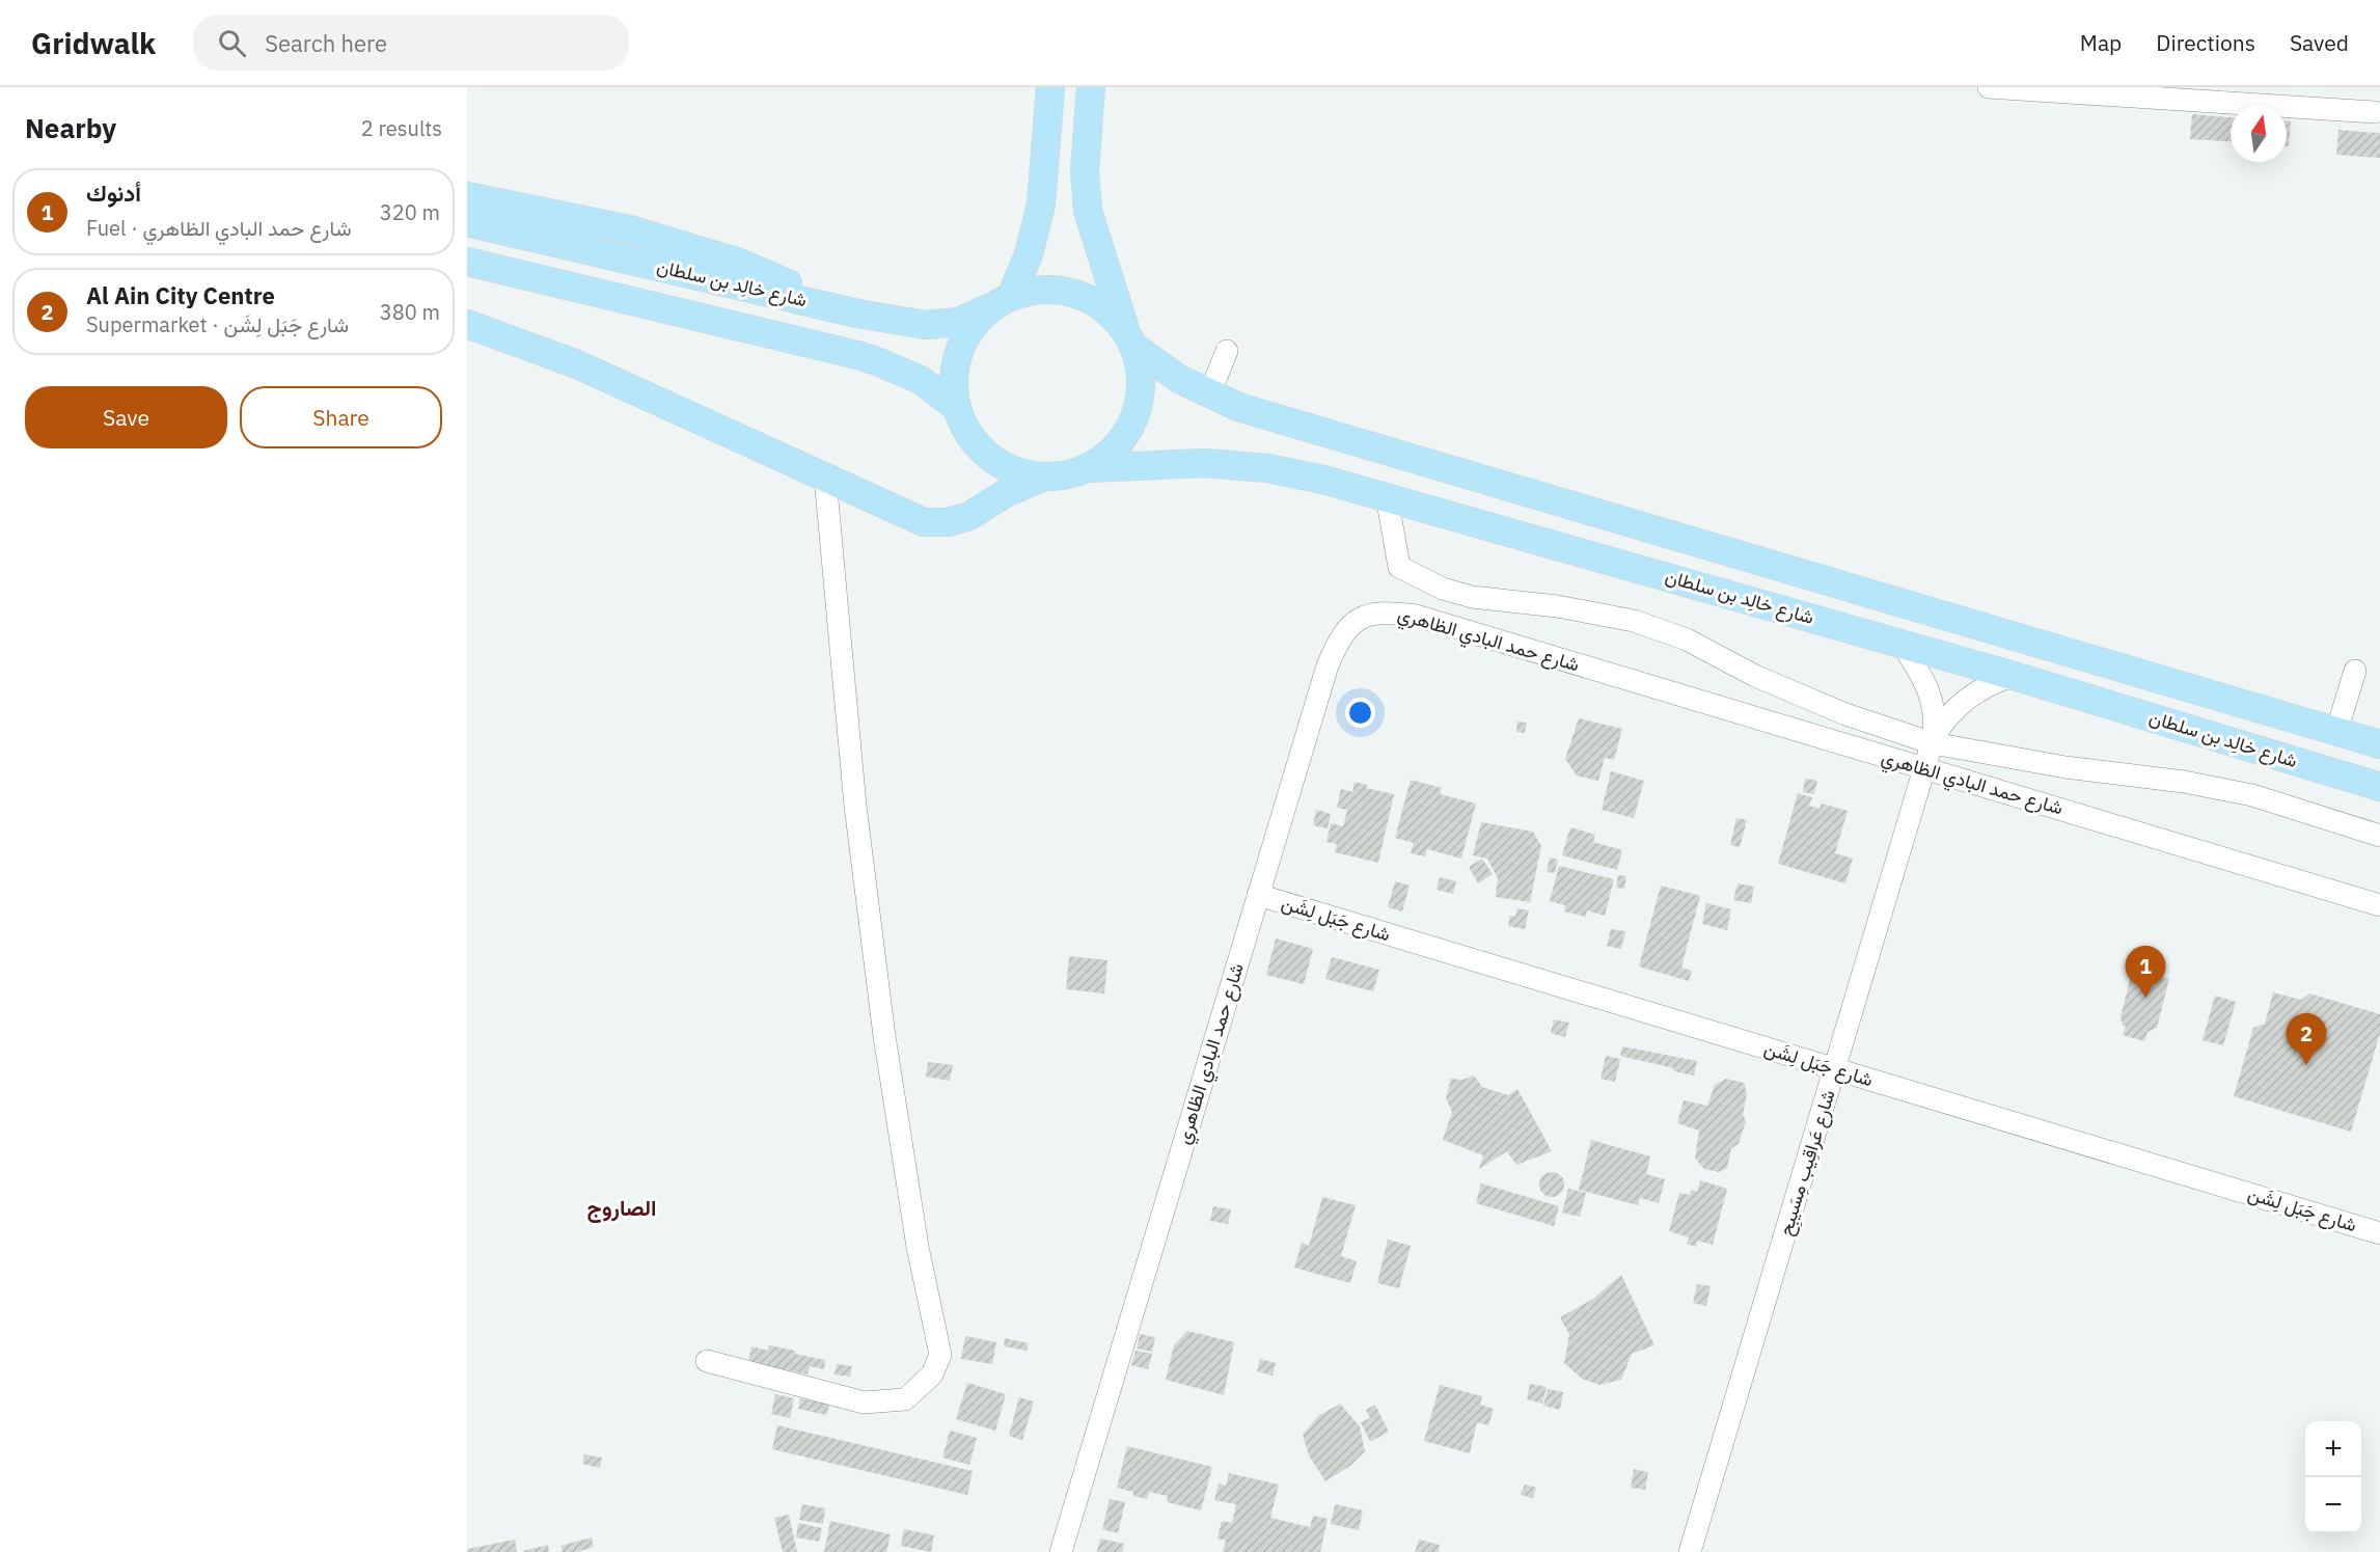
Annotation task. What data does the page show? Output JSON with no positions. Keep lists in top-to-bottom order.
{
  "streets": {
    "main road": ["شارع خالِد بن سلطان"],
    "street": ["شارع حمد البادي الظاهري", "شارع جَبَل لِشَن", "شارع عَراقِيب مِسَيبِح"]
  },
  "crossings": [
    ["شارع خالِد بن سلطان", "شارع عَراقِيب مِسَيبِح"],
    ["شارع حمد البادي الظاهري", "شارع جَبَل لِشَن"],
    ["شارع حمد البادي الظاهري", "شارع عَراقِيب مِسَيبِح"],
    ["شارع جَبَل لِشَن", "شارع عَراقِيب مِسَيبِح"]
  ],
  "districts": ["الصاروج"],
  "north": "top",
  "page": {
    "header": "Gridwalk",
    "search": "Search here",
    "nav": ["Map", "Directions", "Saved"],
    "heading": ["Nearby", "2 results"],
    "list": [
      {
        "mark": "1",
        "name": "أدنوك",
        "note": "Fuel · شارع حمد البادي الظاهري",
        "value": "320 m"
      },
      {
        "mark": "2",
        "name": "Al Ain City Centre",
        "note": "Supermarket · شارع جَبَل لِشَن",
        "value": "380 m"
      }
    ],
    "buttons": ["Save", "Share"],
    "pins": ["1", "2"],
    "map_buttons": ["+", "−"]
  }
}
